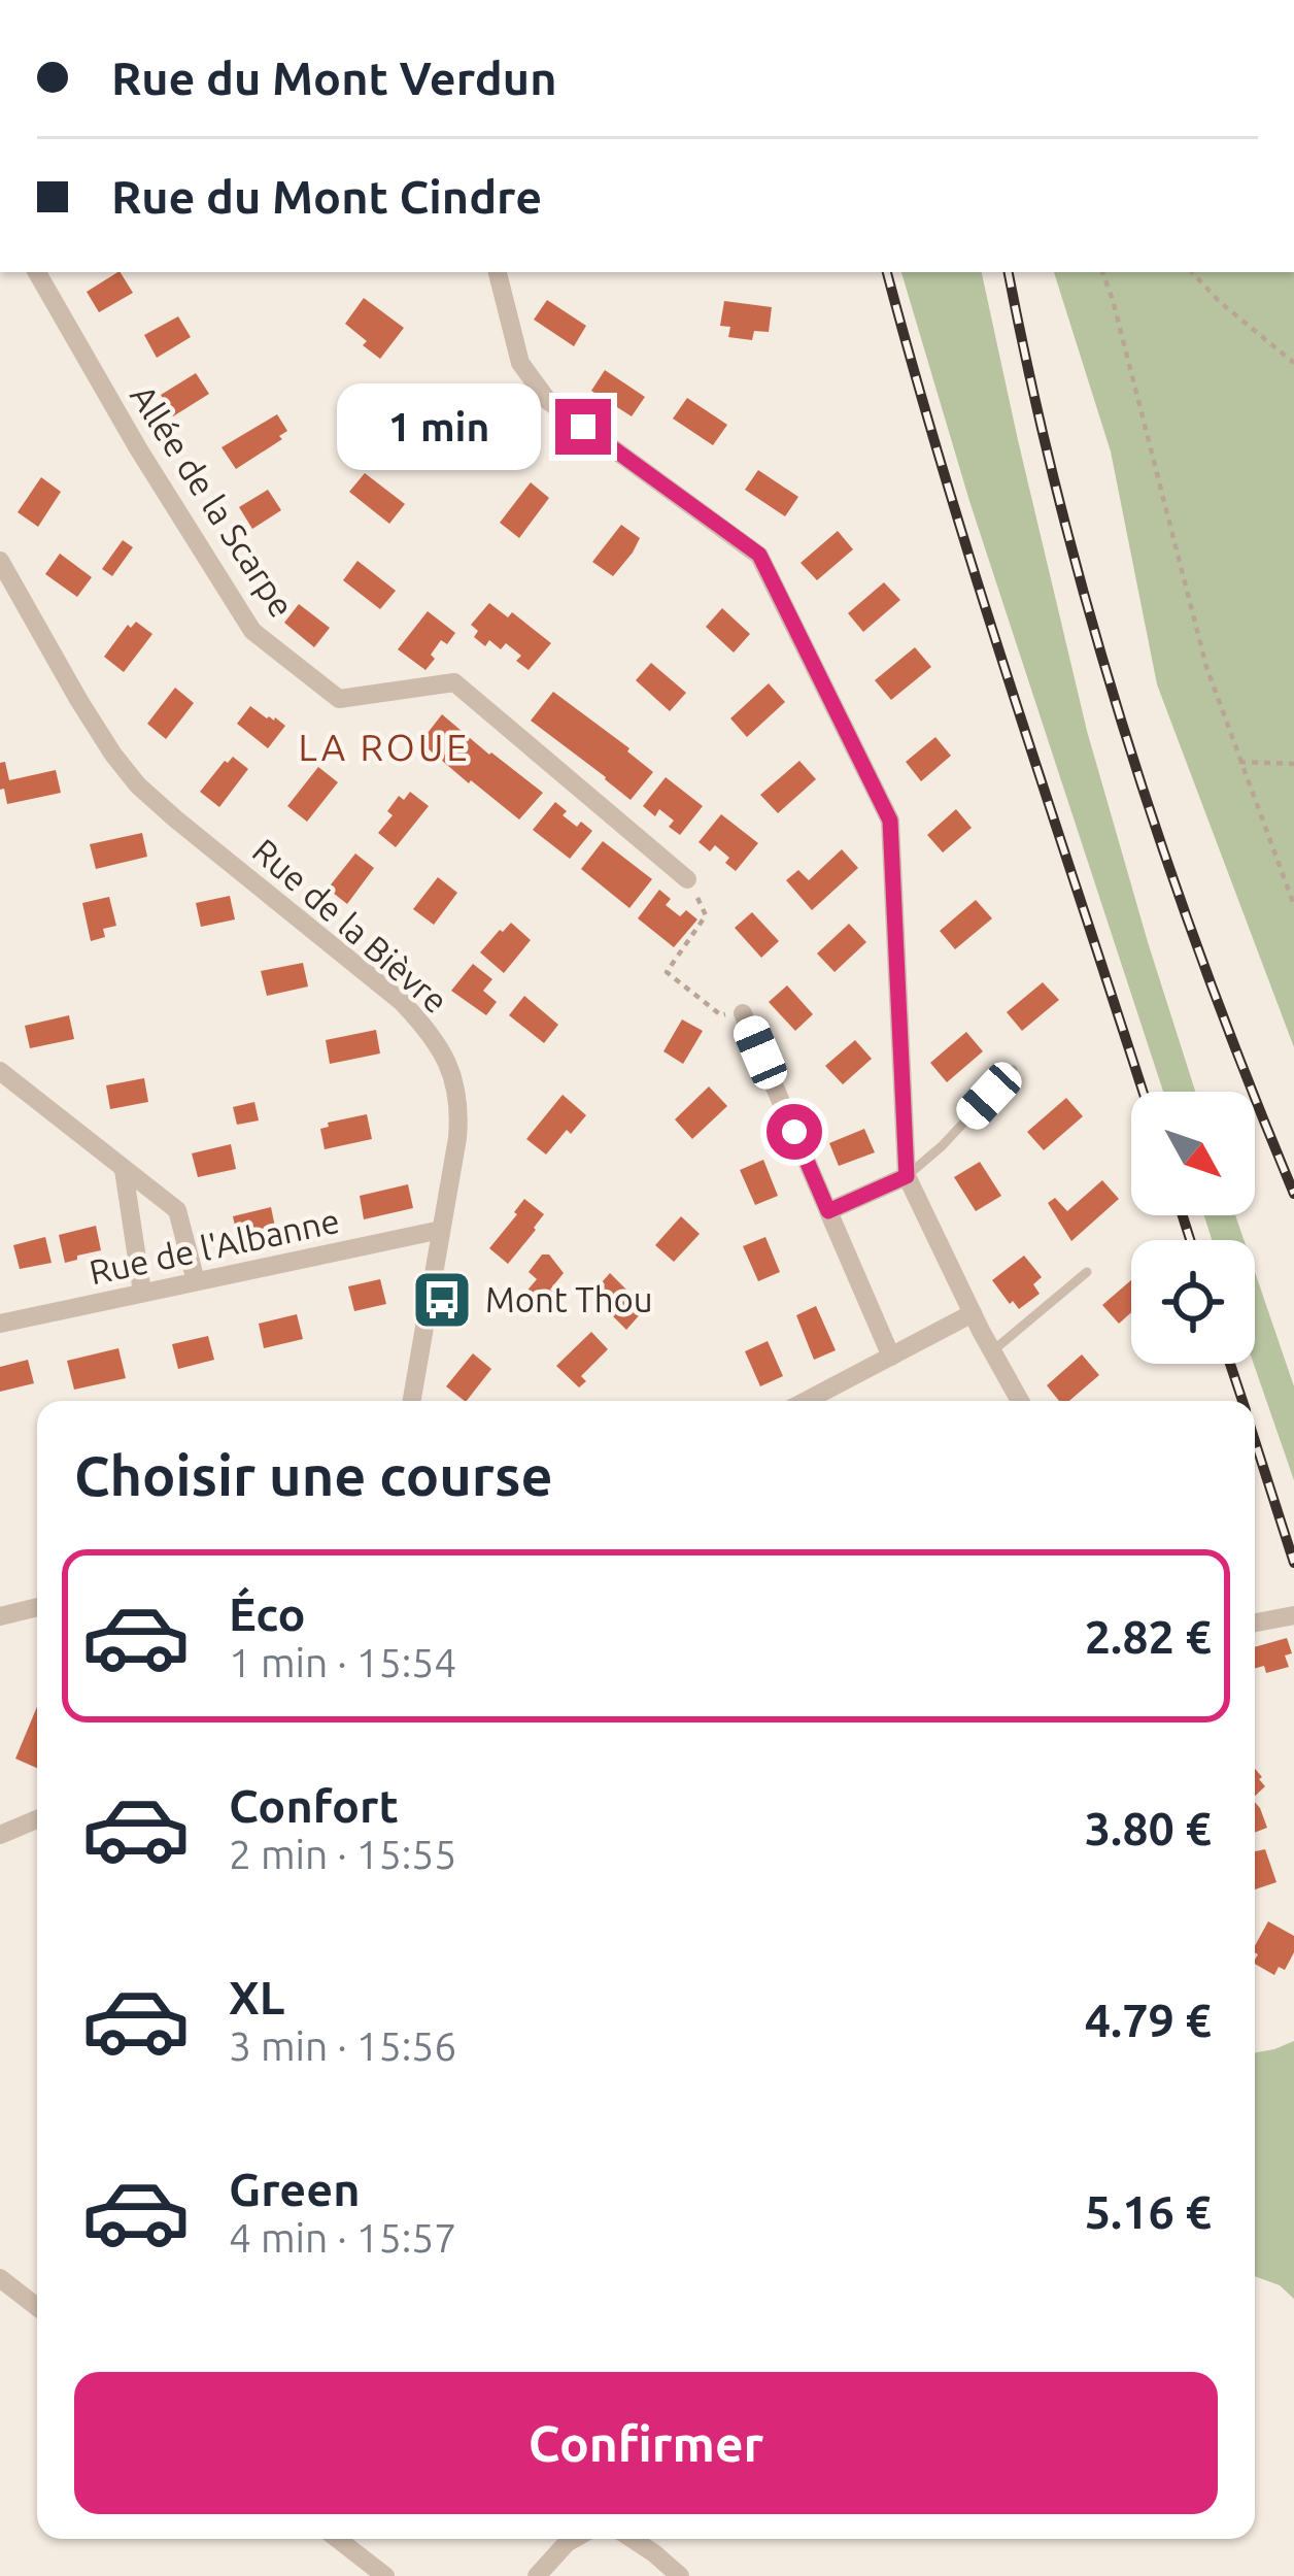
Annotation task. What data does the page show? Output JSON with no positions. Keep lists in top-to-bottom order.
{
  "streets": {
    "street": ["Allée de la Scarpe", "Rue de la Bièvre", "Rue de l'Albanne"]
  },
  "crossings": [
    ["Rue de la Bièvre", "Rue de l'Albanne"]
  ],
  "districts": ["LA ROUE"],
  "places": {
    "bus stop": ["Mont Thou"]
  },
  "north": "bottom right",
  "page": {
    "banner": ["Rue du Mont Verdun", "Rue du Mont Cindre"],
    "bubble": "1 min",
    "heading": "Choisir une course",
    "list": [
      {
        "name": "Éco",
        "note": "1 min · 15:54",
        "value": "2.82 €"
      },
      {
        "name": "Confort",
        "note": "2 min · 15:55",
        "value": "3.80 €"
      },
      {
        "name": "XL",
        "note": "3 min · 15:56",
        "value": "4.79 €"
      },
      {
        "name": "Green",
        "note": "4 min · 15:57",
        "value": "5.16 €"
      }
    ],
    "buttons": "Confirmer"
  }
}
